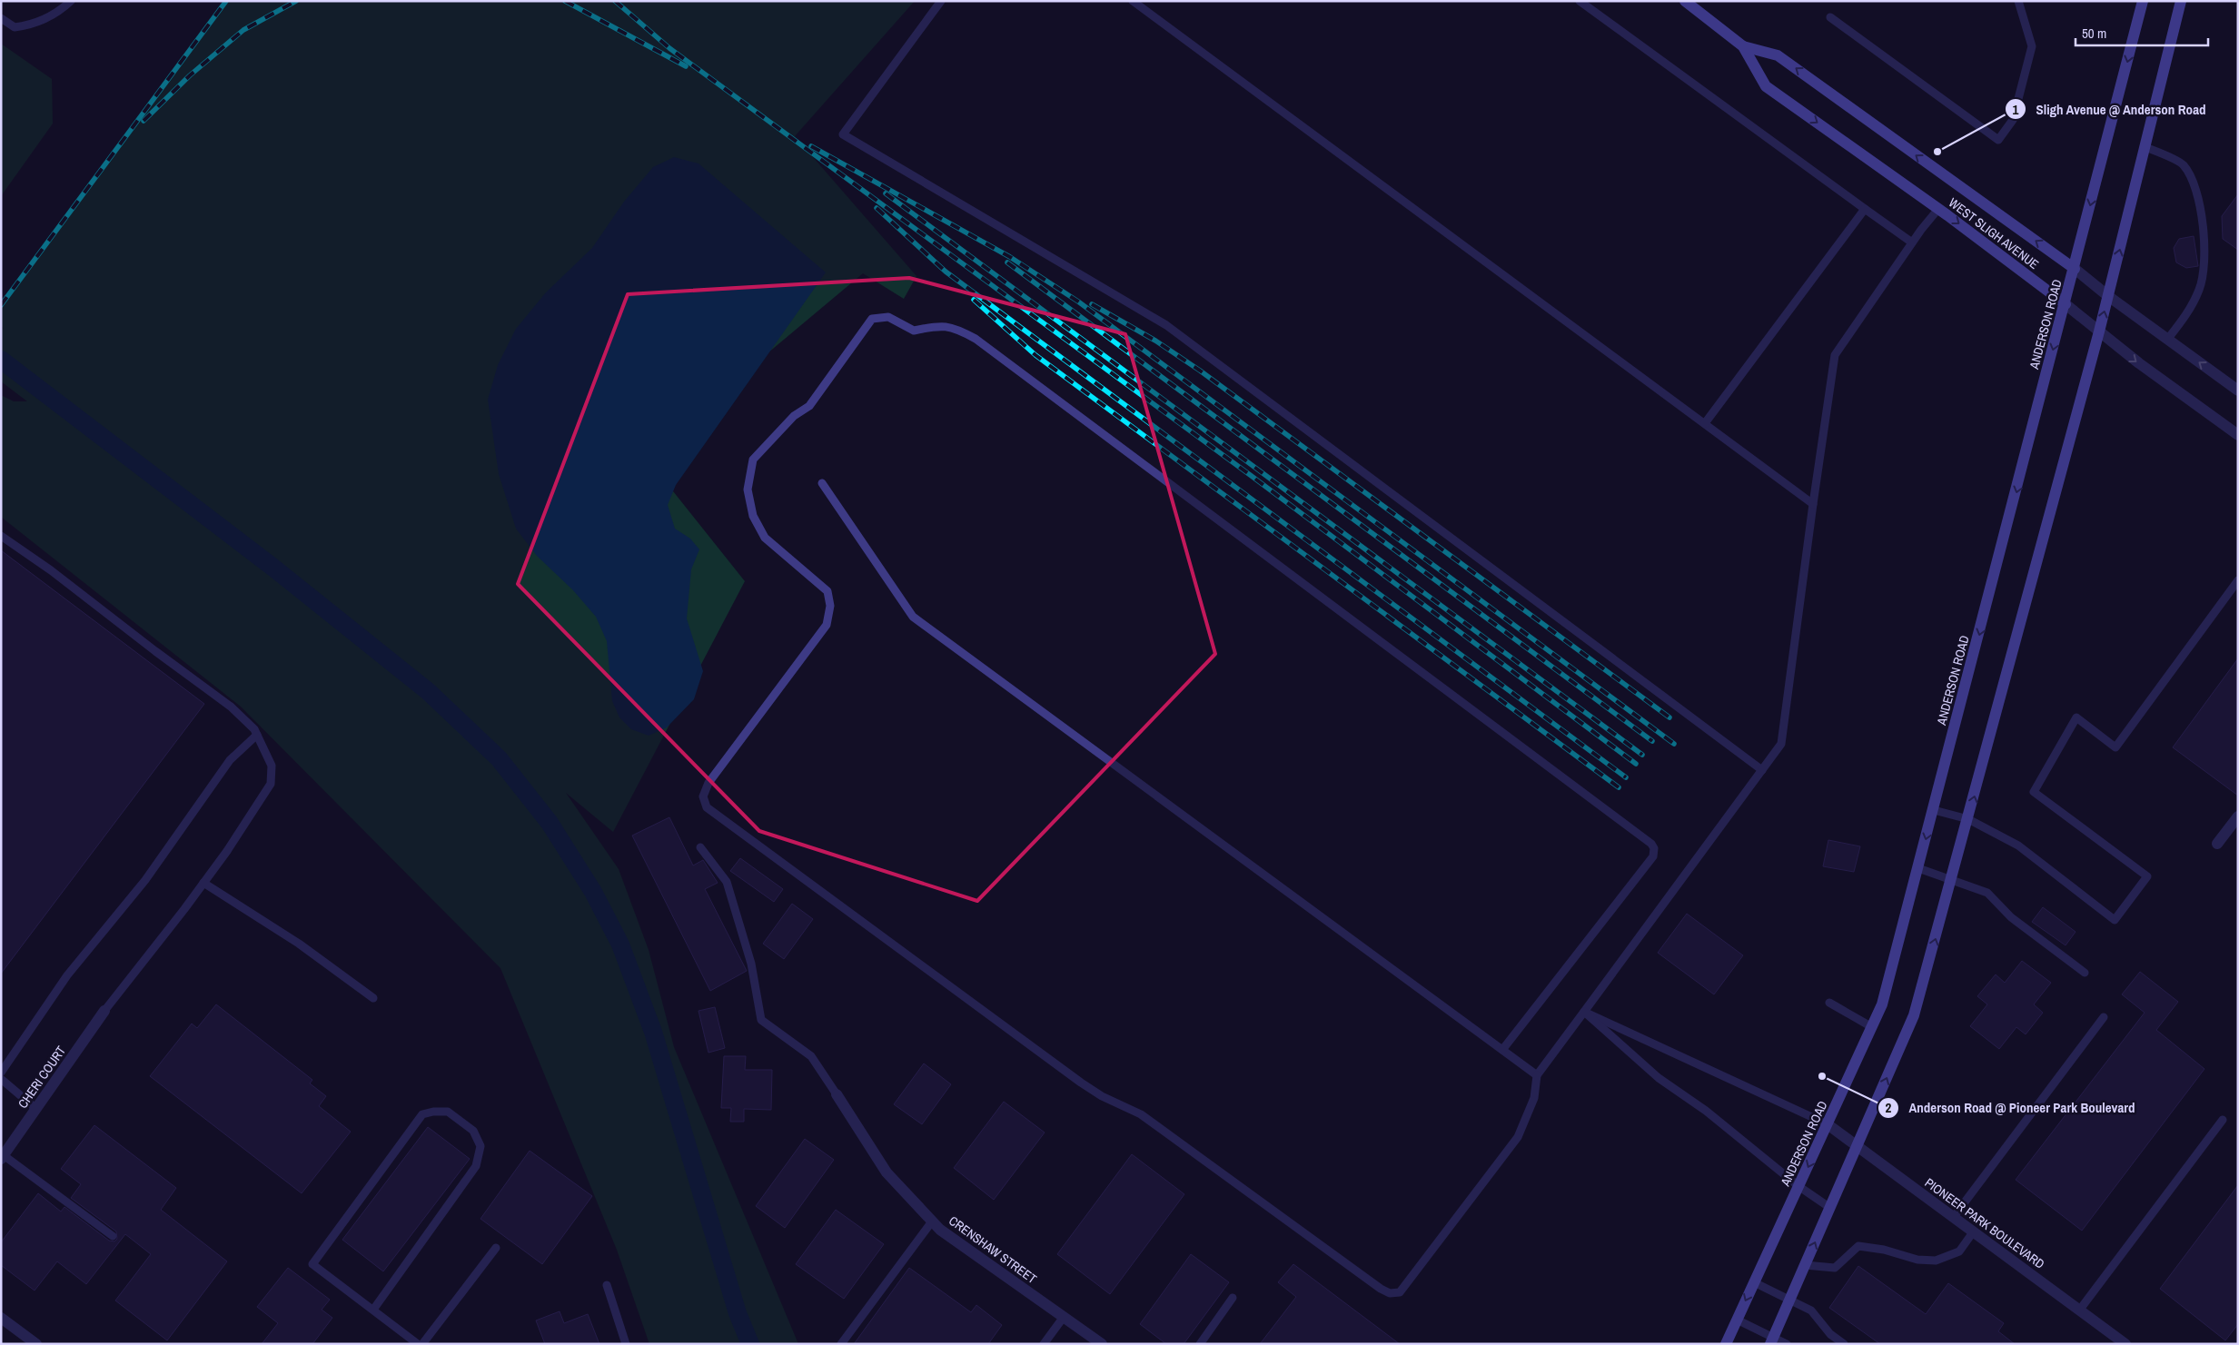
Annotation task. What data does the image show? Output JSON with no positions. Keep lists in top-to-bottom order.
{
  "streets": {
    "main road": ["WEST SLIGH AVENUE", "ANDERSON ROAD"],
    "street": ["CHERI COURT", "PIONEER PARK BOULEVARD", "CRENSHAW STREET"]
  },
  "crossings": [
    ["WEST SLIGH AVENUE", "ANDERSON ROAD"],
    ["ANDERSON ROAD", "PIONEER PARK BOULEVARD"]
  ],
  "places": ["Sligh Avenue @ Anderson Road", "Anderson Road @ Pioneer Park Boulevard"],
  "scale_bar": "50 m"
}
